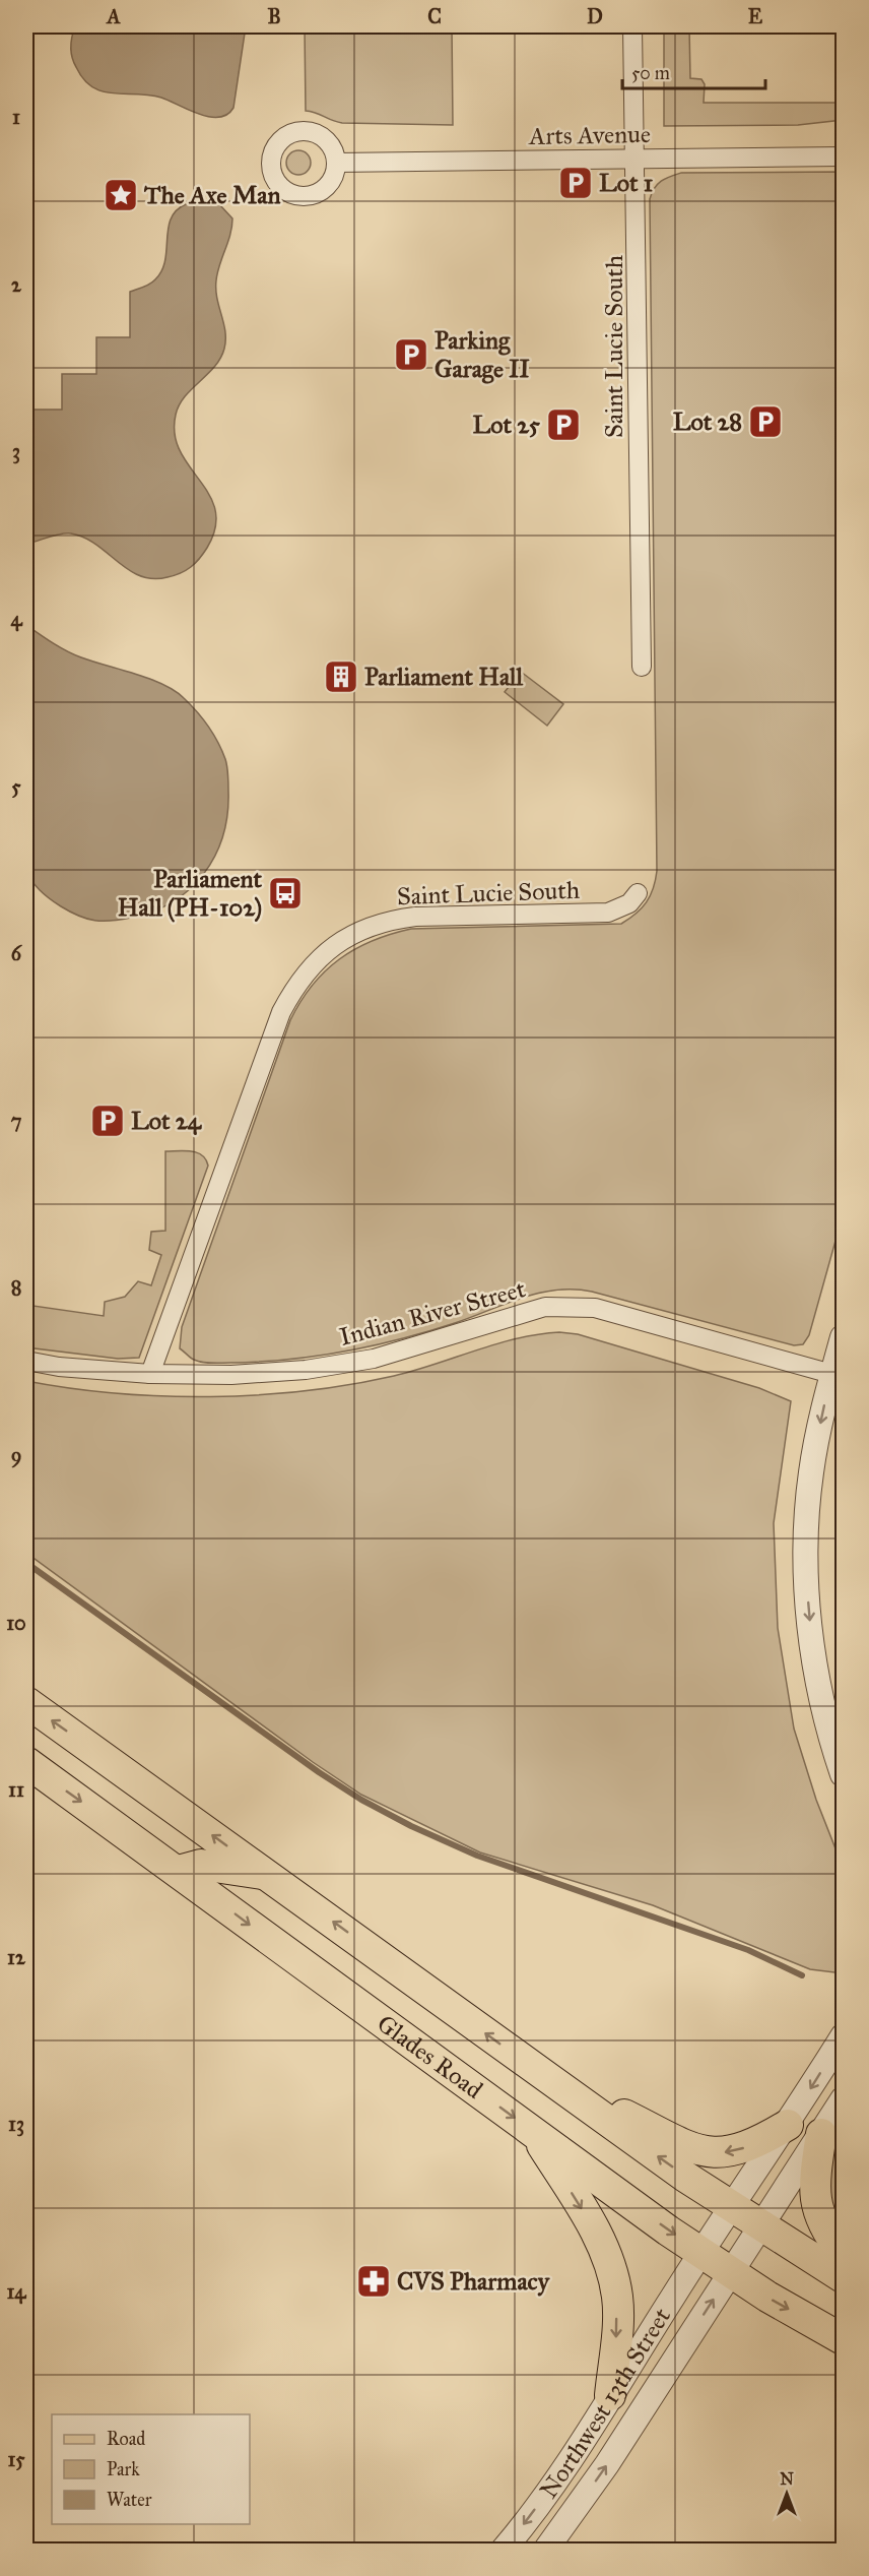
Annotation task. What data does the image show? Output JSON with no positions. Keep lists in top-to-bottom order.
{
  "streets": {
    "main road": ["Glades Road"],
    "street": [
      "Arts Avenue",
      "Saint Lucie South",
      "Indian River Street",
      "Northwest 13th Street"
    ]
  },
  "crossings": [
    ["Arts Avenue", "Saint Lucie South"],
    ["Saint Lucie South", "Indian River Street"],
    ["Glades Road", "Northwest 13th Street"]
  ],
  "places": {
    "parking": [
      "Lot 1",
      "Parking Garage II",
      "Lot 28",
      "Lot 25",
      "Lot 24"
    ],
    "place": ["The Axe Man"],
    "building": ["Parliament Hall"],
    "bus stop": ["Parliament Hall (PH-102)"],
    "pharmacy": ["CVS Pharmacy"]
  },
  "legend": ["Road", "Park", "Water"],
  "scale_bar": "50 m",
  "north": "top",
  "grid": {
    "columns": [
      "A",
      "B",
      "C",
      "D",
      "E"
    ],
    "rows": [
      "1",
      "2",
      "3",
      "4",
      "5",
      "6",
      "7",
      "8",
      "9",
      "10",
      "11",
      "12",
      "13",
      "14",
      "15"
    ]
  }
}
